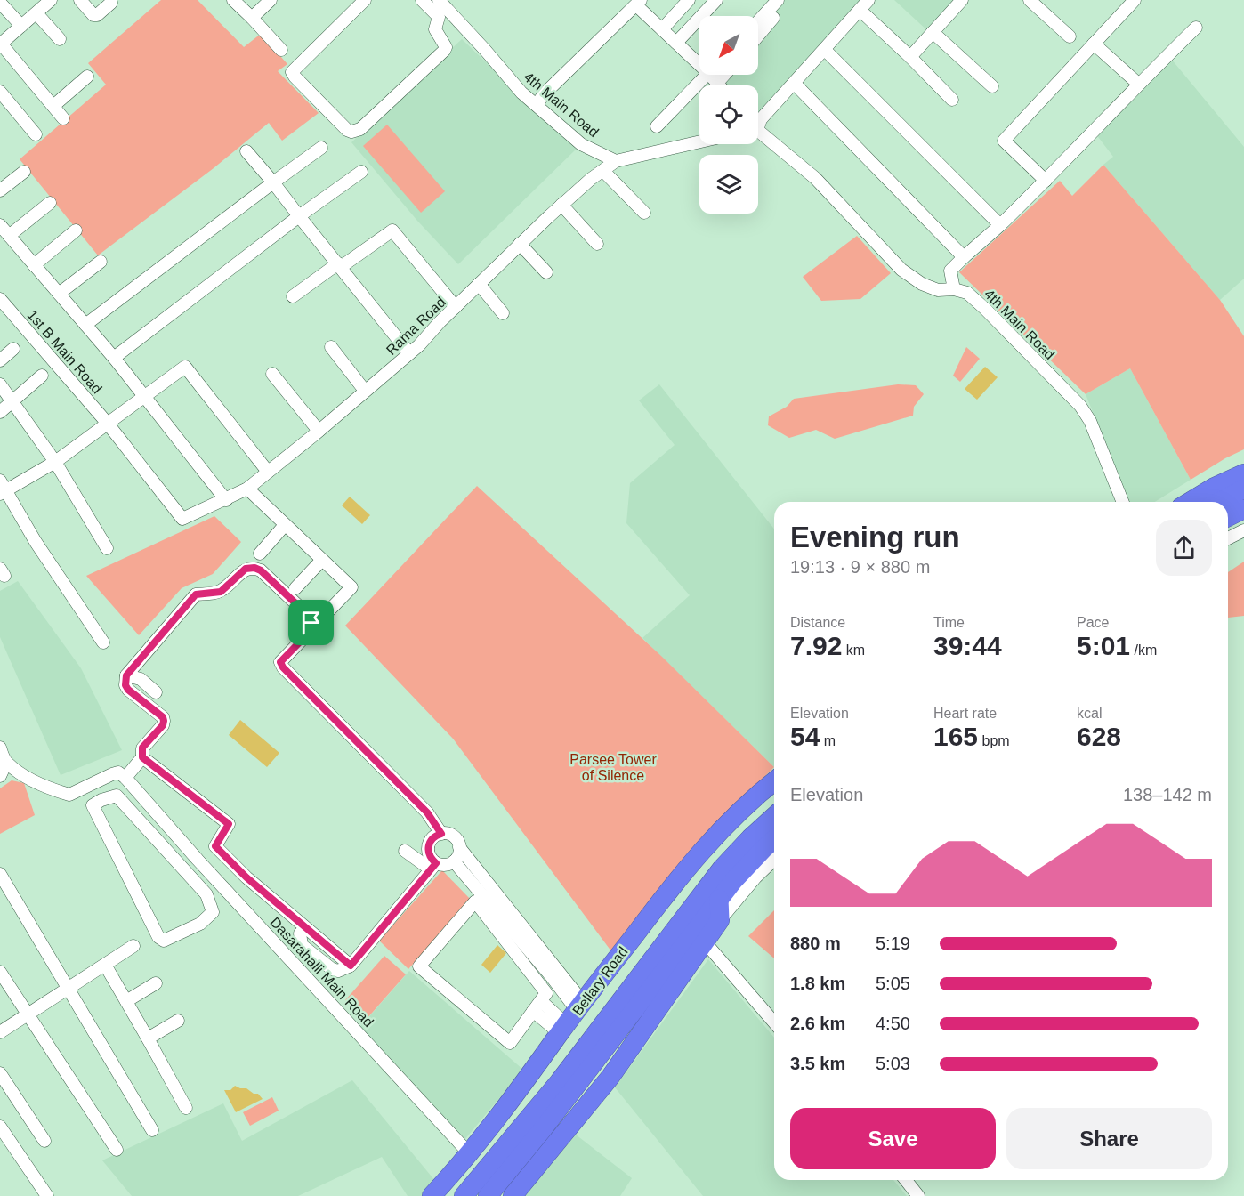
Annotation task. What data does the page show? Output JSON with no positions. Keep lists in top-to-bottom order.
{
  "streets": {
    "highway": ["Bellary Road"],
    "street": [
      "4th Main Road",
      "Rama Road",
      "1st B Main Road",
      "Dasarahalli Main Road"
    ]
  },
  "crossings": [
    ["4th Main Road", "Rama Road"],
    ["Rama Road", "1st B Main Road"],
    ["Dasarahalli Main Road", "Bellary Road"]
  ],
  "parks": ["Parsee Tower of Silence"],
  "north": "bottom left",
  "page": {
    "heading": ["Evening run", "19:13 · 9 × 880 m"],
    "stats": [
      ["Distance", "7.92 km"],
      ["Time", "39:44"],
      ["Pace", "5:01 /km"],
      ["Elevation", "54 m"],
      ["Heart rate", "165 bpm"],
      ["kcal", "628"]
    ],
    "chart": ["Elevation", "138–142 m"],
    "list": [
      {
        "name": "880 m",
        "note": "5:19"
      },
      {
        "name": "1.8 km",
        "note": "5:05"
      },
      {
        "name": "2.6 km",
        "note": "4:50"
      },
      {
        "name": "3.5 km",
        "note": "5:03"
      }
    ],
    "buttons": ["Save", "Share"]
  }
}
